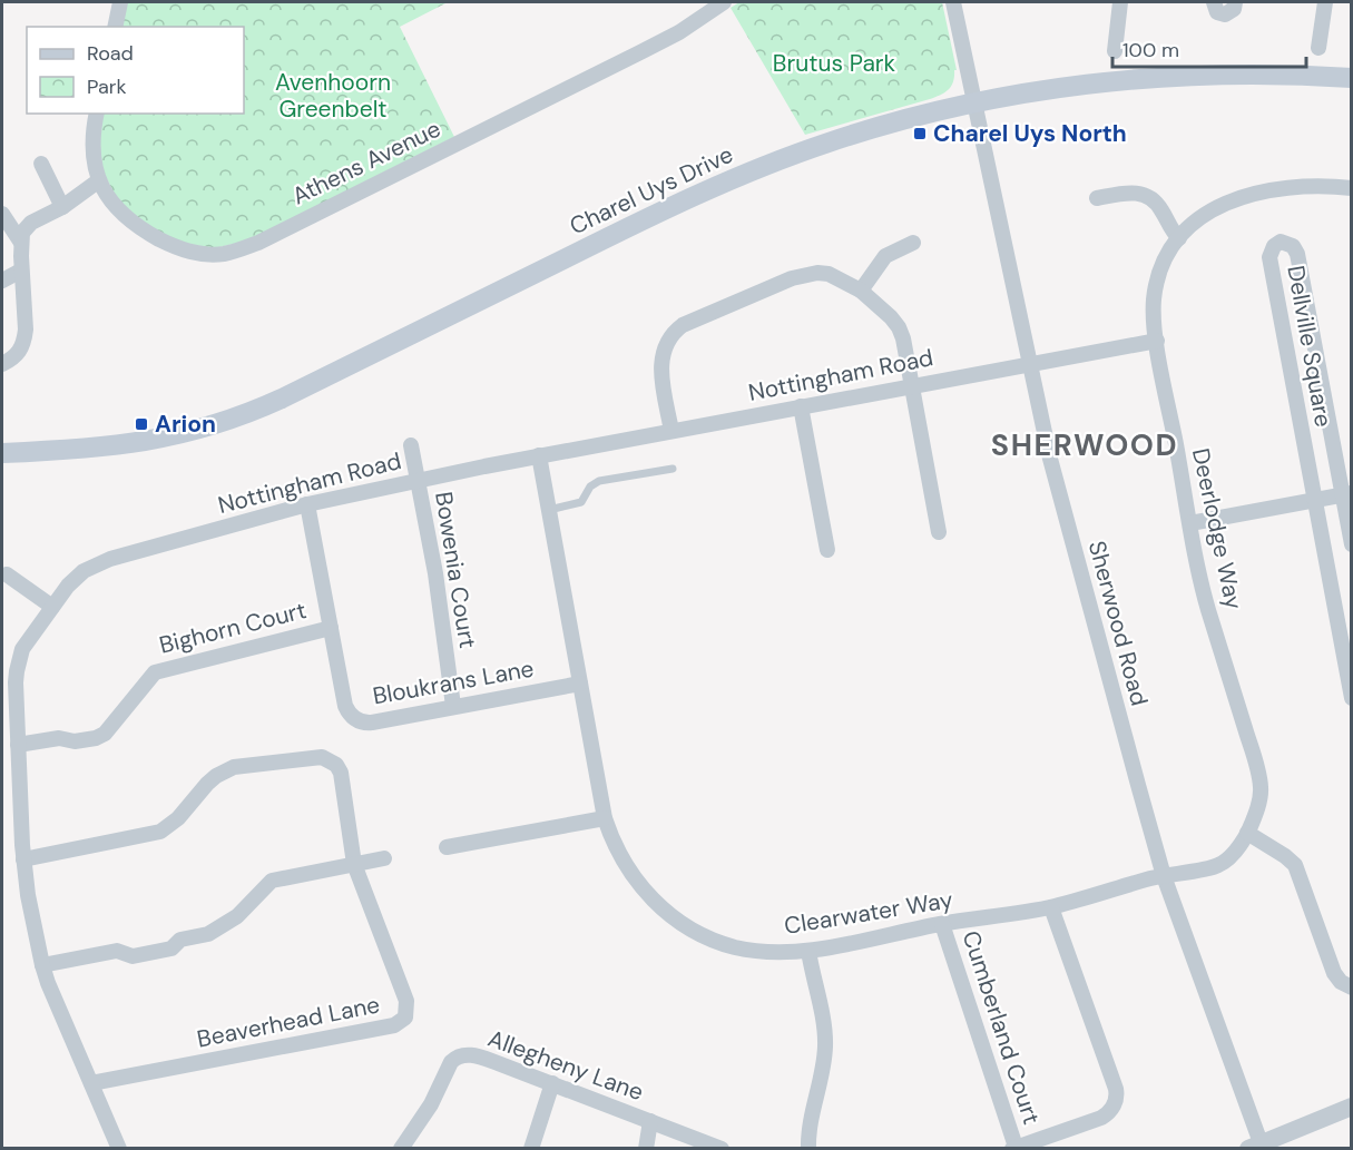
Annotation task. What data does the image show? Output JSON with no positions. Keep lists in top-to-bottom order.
{
  "streets": {
    "main road": ["Charel Uys Drive"],
    "street": [
      "Athens Avenue",
      "Dellville Square",
      "Nottingham Road",
      "Deerlodge Way",
      "Bowenia Court",
      "Sherwood Road",
      "Bighorn Court",
      "Bloukrans Lane",
      "Clearwater Way",
      "Beaverhead Lane",
      "Cumberland Court",
      "Allegheny Lane"
    ]
  },
  "crossings": [
    ["Charel Uys Drive", "Sherwood Road"],
    ["Nottingham Road", "Deerlodge Way"],
    ["Nottingham Road", "Bowenia Court"],
    ["Nottingham Road", "Sherwood Road"],
    ["Nottingham Road", "Bighorn Court"],
    ["Nottingham Road", "Bloukrans Lane"],
    ["Nottingham Road", "Clearwater Way"],
    ["Nottingham Road", "Beaverhead Lane"],
    ["Deerlodge Way", "Sherwood Road"],
    ["Deerlodge Way", "Clearwater Way"],
    ["Bowenia Court", "Bloukrans Lane"],
    ["Sherwood Road", "Clearwater Way"],
    ["Bighorn Court", "Bloukrans Lane"],
    ["Bloukrans Lane", "Clearwater Way"],
    ["Clearwater Way", "Cumberland Court"]
  ],
  "districts": ["SHERWOOD"],
  "parks": ["Brutus Park", "Avenhoorn Greenbelt"],
  "places": {
    "transit": ["Charel Uys North", "Arion"]
  },
  "legend": ["Road", "Park"],
  "scale_bar": "100 m"
}
